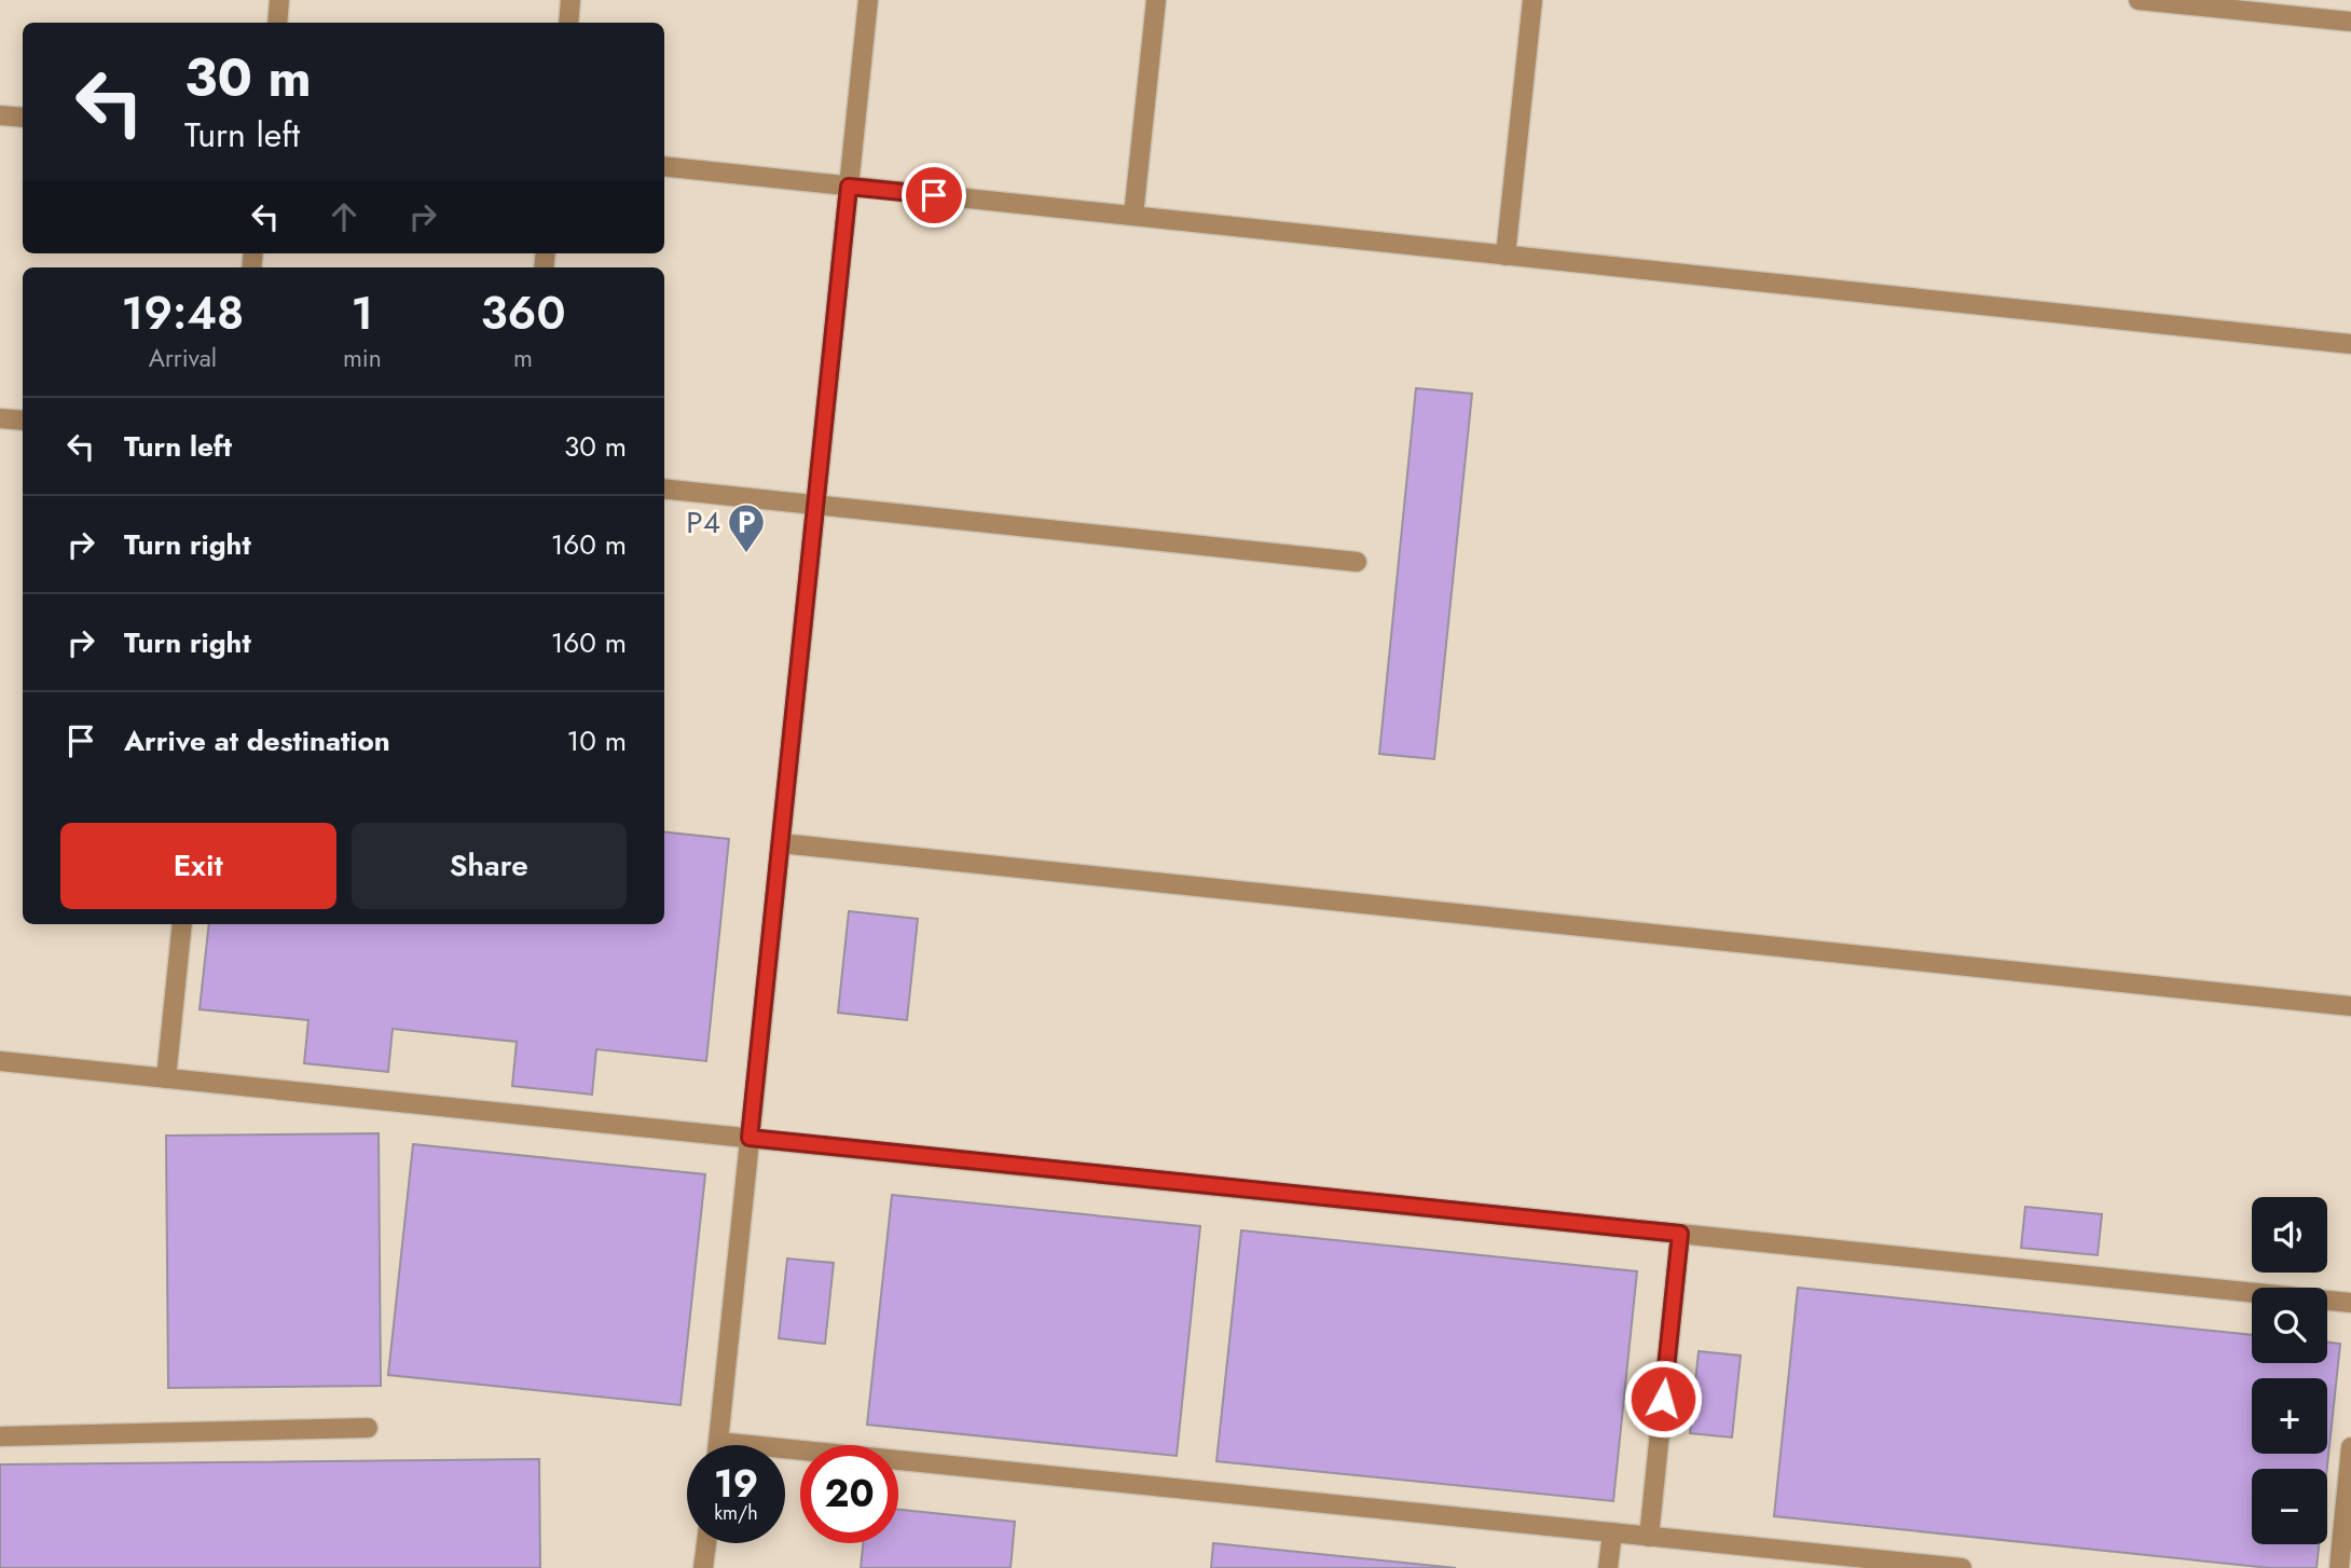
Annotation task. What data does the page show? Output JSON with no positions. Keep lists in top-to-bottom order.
{
  "places": {
    "parking": ["P4"]
  },
  "page": {
    "turn": ["30 m", "Turn left"],
    "eta": [
      "19:48",
      "Arrival",
      "1",
      "min",
      "360",
      "m"
    ],
    "list": [
      {
        "name": "Turn left",
        "value": "30 m"
      },
      {
        "name": "Turn right",
        "value": "160 m"
      },
      {
        "name": "Turn right",
        "value": "160 m"
      },
      {
        "name": "Arrive at destination",
        "value": "10 m"
      }
    ],
    "buttons": ["Exit", "Share"],
    "map_buttons": ["+", "−"],
    "speed": "19 km/h",
    "limit": "20"
  }
}
